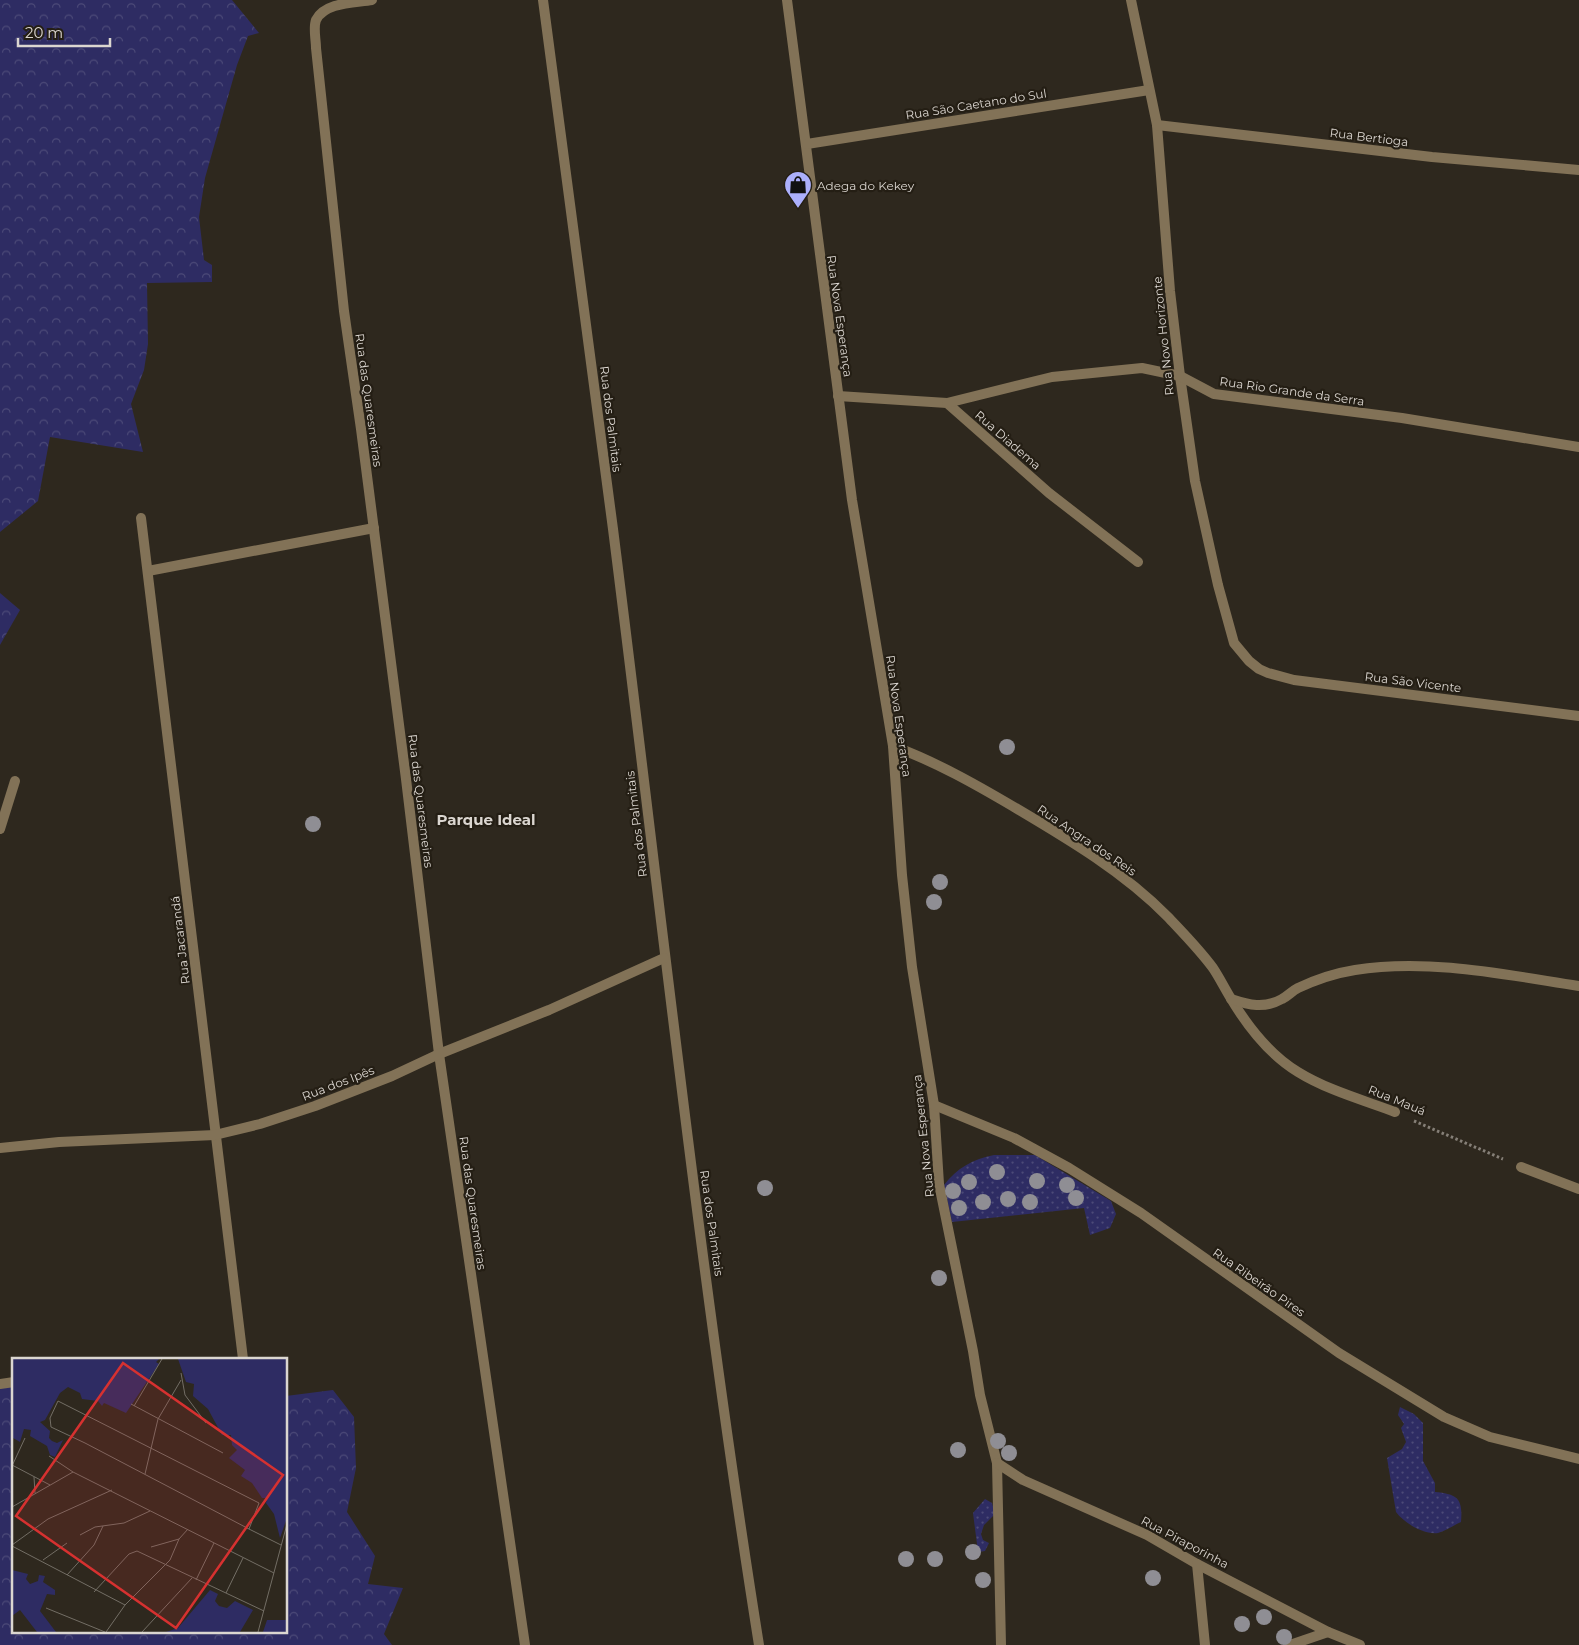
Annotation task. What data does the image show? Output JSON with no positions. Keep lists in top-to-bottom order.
{
  "streets": {
    "street": [
      "Rua São Caetano do Sul",
      "Rua Bertioga",
      "Rua Nova Esperança",
      "Rua Novo Horizonte",
      "Rua Rio Grande da Serra",
      "Rua das Quaresmeiras",
      "Rua dos Palmitais",
      "Rua Diadema",
      "Rua São Vicente",
      "Rua Angra dos Reis",
      "Rua Jacarandá",
      "Rua dos Ipês",
      "Rua Mauá",
      "Rua Ribeirão Pires",
      "Rua Piraporinha"
    ]
  },
  "crossings": [
    ["Rua São Caetano do Sul", "Rua Nova Esperança"],
    ["Rua São Caetano do Sul", "Rua Novo Horizonte"],
    ["Rua Bertioga", "Rua Novo Horizonte"],
    ["Rua Nova Esperança", "Rua Angra dos Reis"],
    ["Rua Nova Esperança", "Rua Ribeirão Pires"],
    ["Rua Nova Esperança", "Rua Piraporinha"],
    ["Rua Novo Horizonte", "Rua Rio Grande da Serra"],
    ["Rua Novo Horizonte", "Rua São Vicente"],
    ["Rua Rio Grande da Serra", "Rua Diadema"],
    ["Rua das Quaresmeiras", "Rua dos Ipês"],
    ["Rua dos Palmitais", "Rua dos Ipês"],
    ["Rua Angra dos Reis", "Rua Mauá"],
    ["Rua Jacarandá", "Rua dos Ipês"]
  ],
  "districts": ["Parque Ideal"],
  "places": {
    "shop": ["Adega do Kekey"]
  },
  "scale_bar": "20 m"
}
